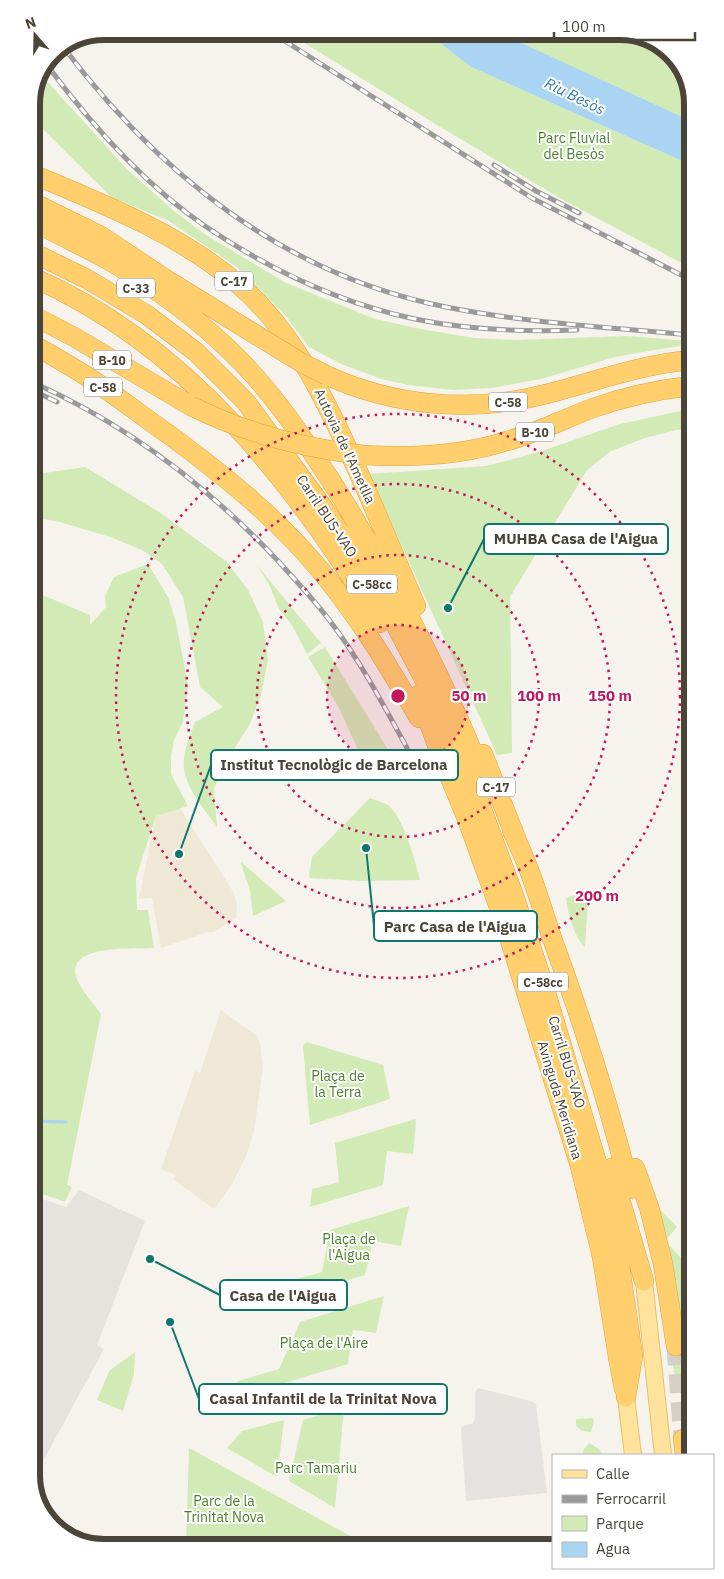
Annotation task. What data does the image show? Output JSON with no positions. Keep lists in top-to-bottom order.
{
  "streets": {
    "highway": [
      "C-17",
      "C-33",
      "B-10",
      "C-58",
      "Autovia de l'Ametlla",
      "Carril BUS-VAO",
      "C-58cc",
      "Avinguda Meridiana"
    ]
  },
  "crossings": [
    ["C-33", "C-58"],
    ["Carril BUS-VAO", "Avinguda Meridiana"]
  ],
  "water": ["Riu Besòs"],
  "parks": [
    "Parc Fluvial del Besòs",
    "Plaça de la Terra",
    "Plaça de l'Aigua",
    "Plaça de l'Aire",
    "Parc Tamariu",
    "Parc de la Trinitat Nova"
  ],
  "places": [
    "MUHBA Casa de l'Aigua",
    "Parc Casa de l'Aigua",
    "Institut Tecnològic de Barcelona",
    "Casa de l'Aigua",
    "Casal Infantil de la Trinitat Nova"
  ],
  "legend": [
    "Calle",
    "Ferrocarril",
    "Parque",
    "Agua"
  ],
  "scale_bar": "100 m",
  "north": "top",
  "rings": [
    "50 m",
    "100 m",
    "150 m",
    "200 m"
  ]
}
